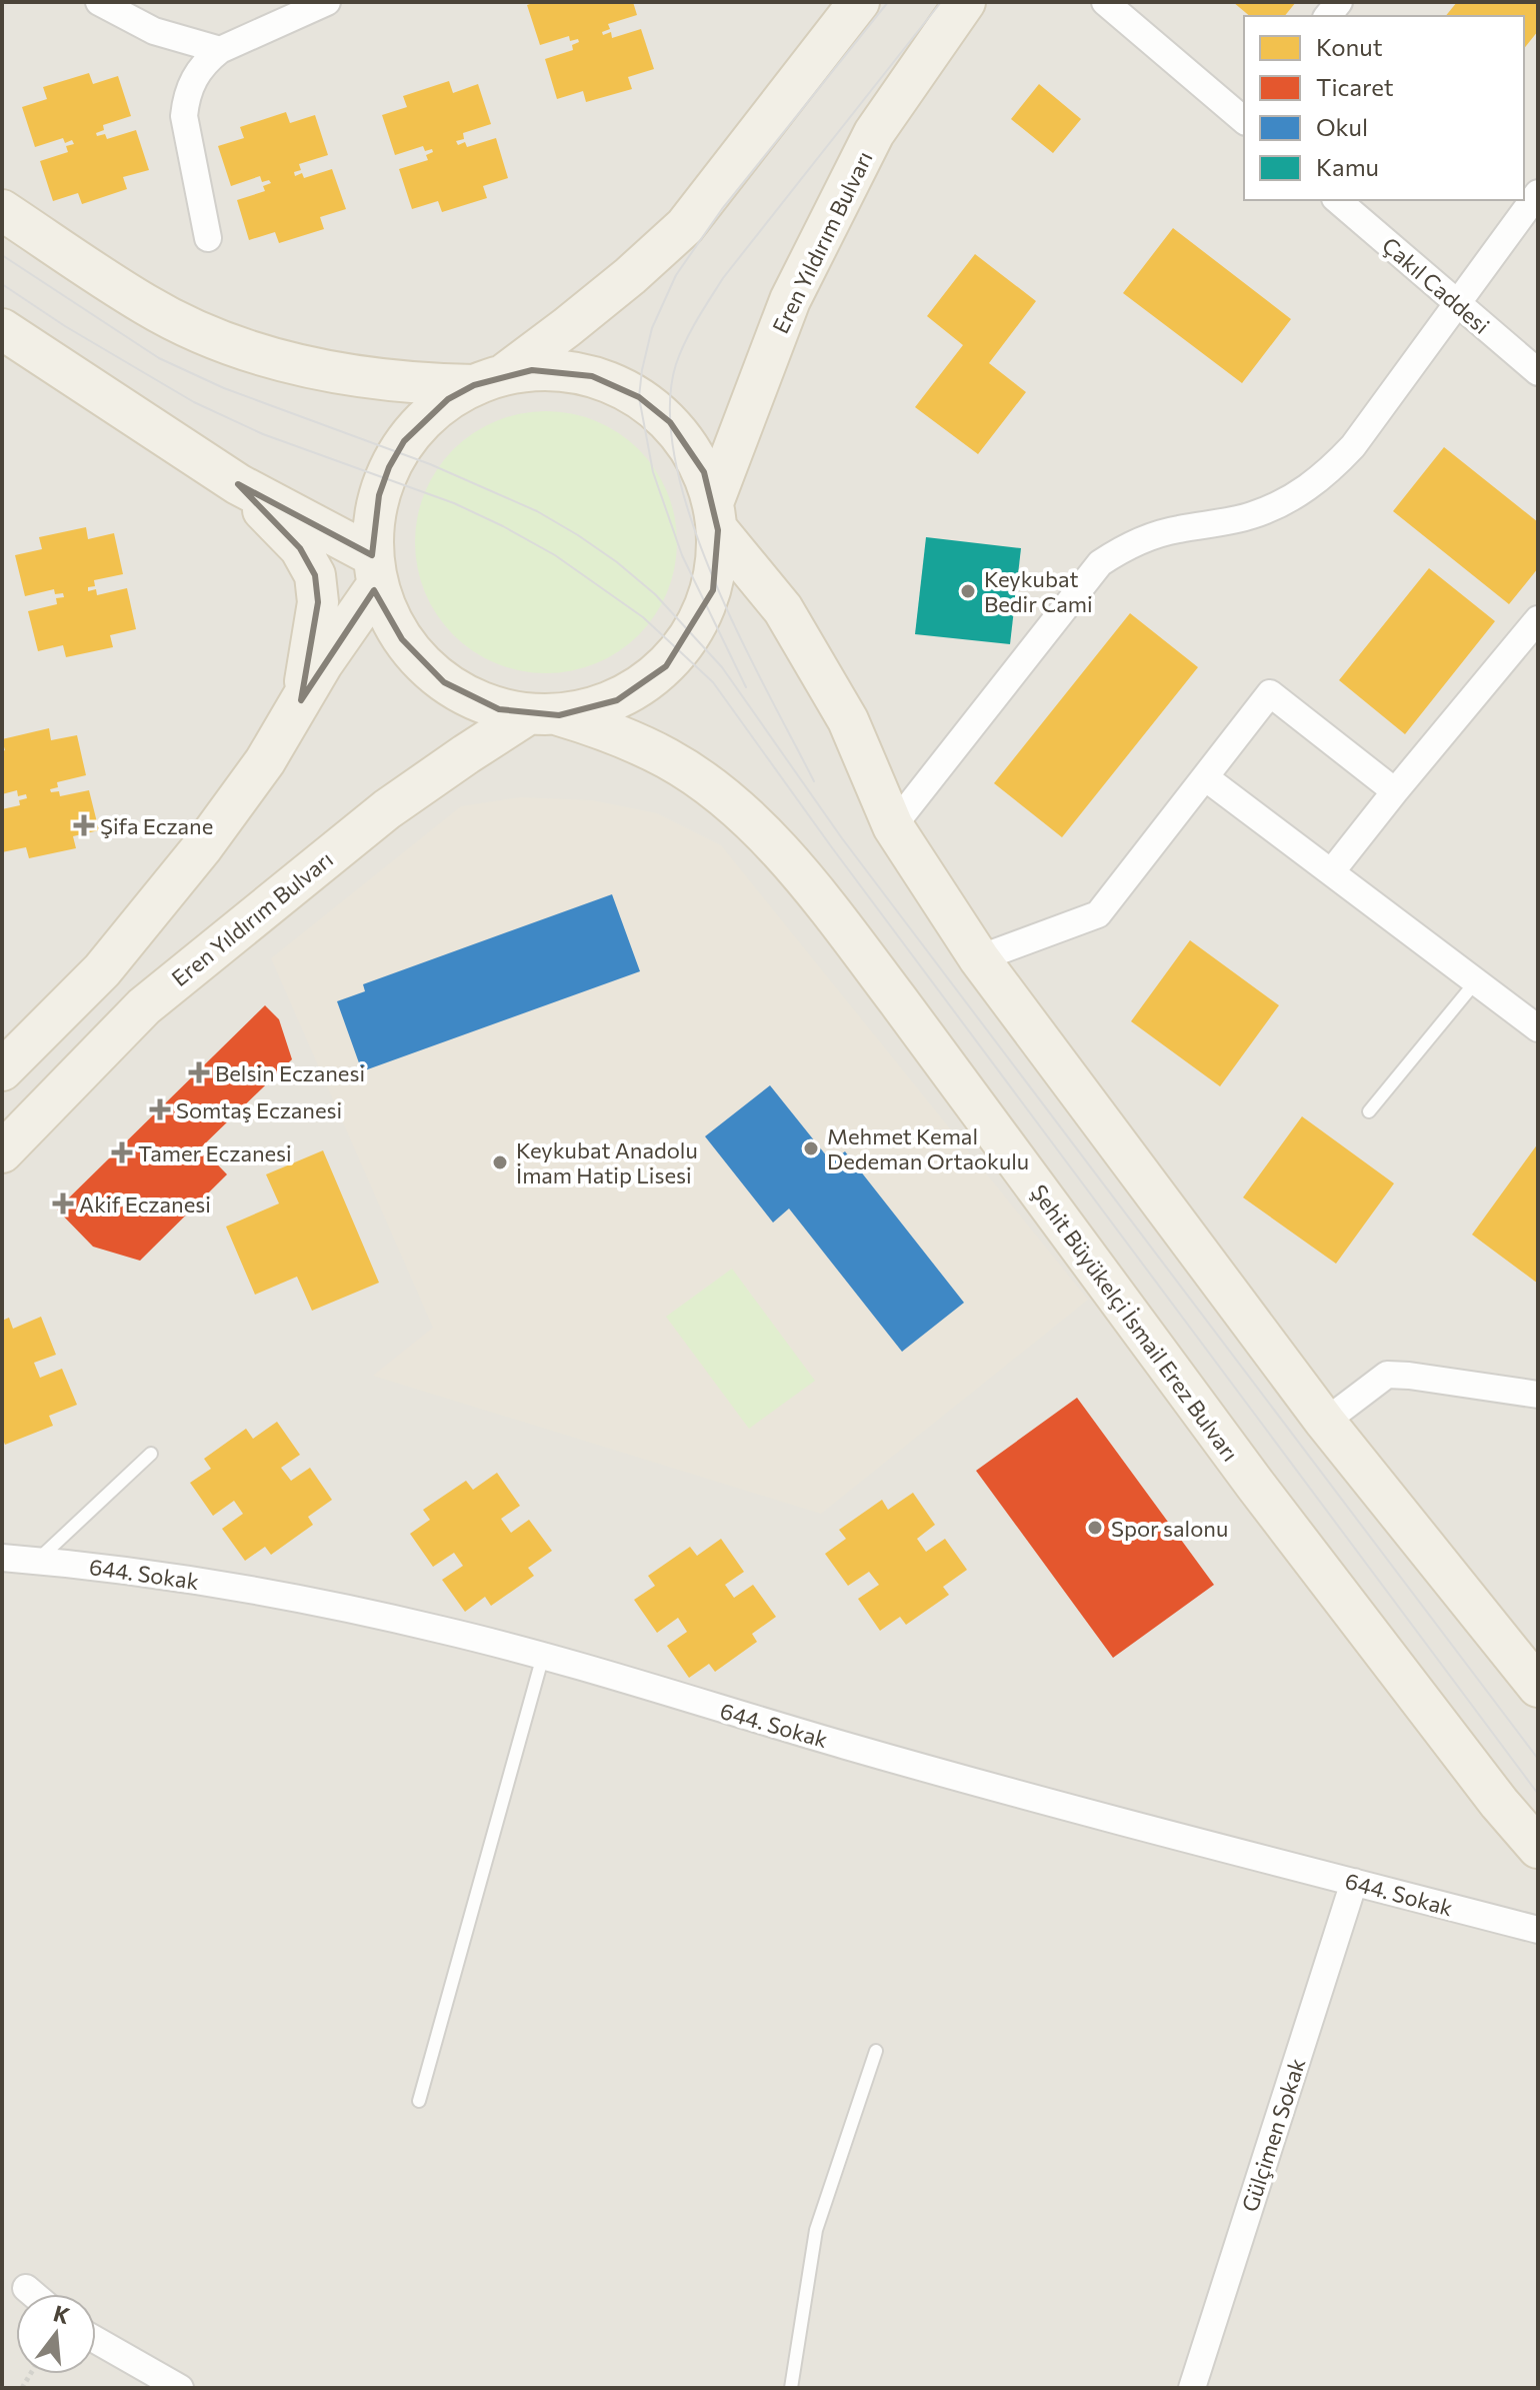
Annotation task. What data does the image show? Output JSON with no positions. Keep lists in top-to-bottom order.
{
  "streets": {
    "main road": ["Eren Yıldırım Bulvarı", "Şehit Büyükelçi İsmail Erez Bulvarı"],
    "street": ["Çakıl Caddesi", "644. Sokak", "Gülçimen Sokak"]
  },
  "crossings": [
    ["Eren Yıldırım Bulvarı", "Şehit Büyükelçi İsmail Erez Bulvarı"],
    ["644. Sokak", "Gülçimen Sokak"]
  ],
  "places": {
    "other": [
      "Keykubat Bedir Cami",
      "Mehmet Kemal Dedeman Ortaokulu",
      "Keykubat Anadolu İmam Hatip Lisesi",
      "Spor salonu"
    ],
    "health": [
      "Şifa Eczane",
      "Belsin Eczanesi",
      "Somtaş Eczanesi",
      "Tamer Eczanesi",
      "Akif Eczanesi"
    ]
  },
  "legend": [
    "Konut",
    "Ticaret",
    "Okul",
    "Kamu"
  ],
  "north": "top"
}
